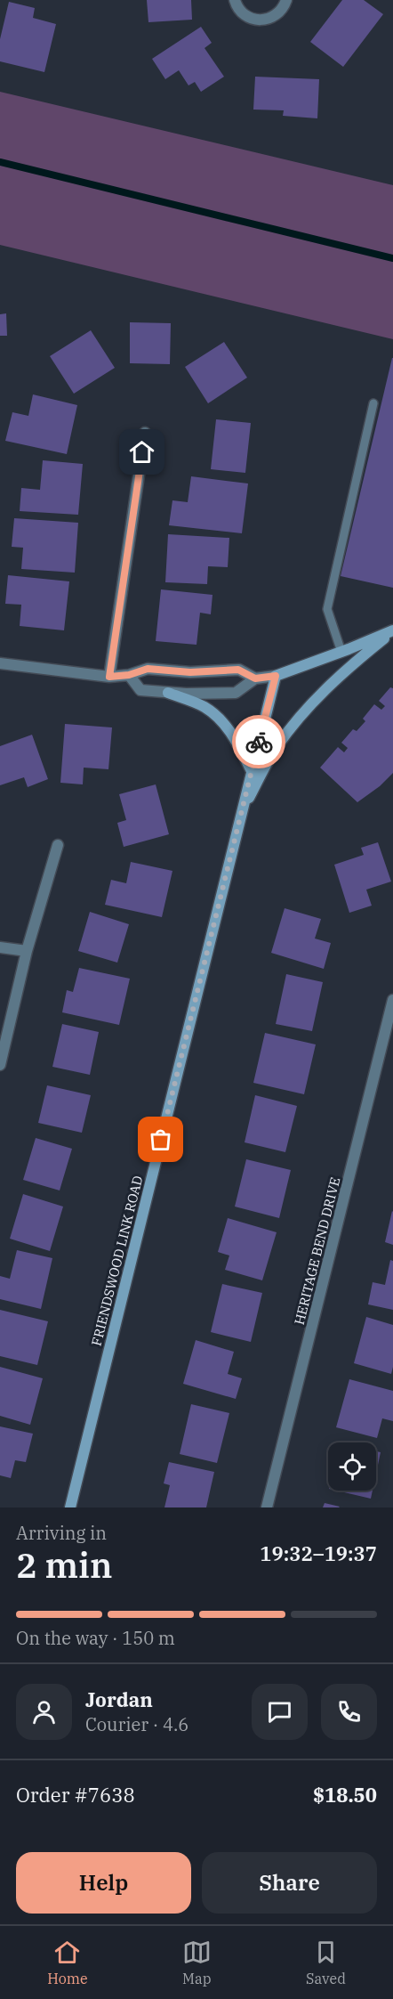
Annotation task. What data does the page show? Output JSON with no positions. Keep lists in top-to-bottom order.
{
  "streets": {
    "street": ["HERITAGE BEND DRIVE", "FRIENDSWOOD LINK ROAD"]
  },
  "page": {
    "heading": ["2 min", "Arriving in", "19:32–19:37"],
    "panel": [
      "Jordan",
      "Courier · 4.6",
      "Order #7638",
      "$18.50"
    ],
    "bar": "On the way · 150 m",
    "buttons": ["Help", "Share"],
    "tabs": ["Home", "Map", "Saved"]
  }
}
